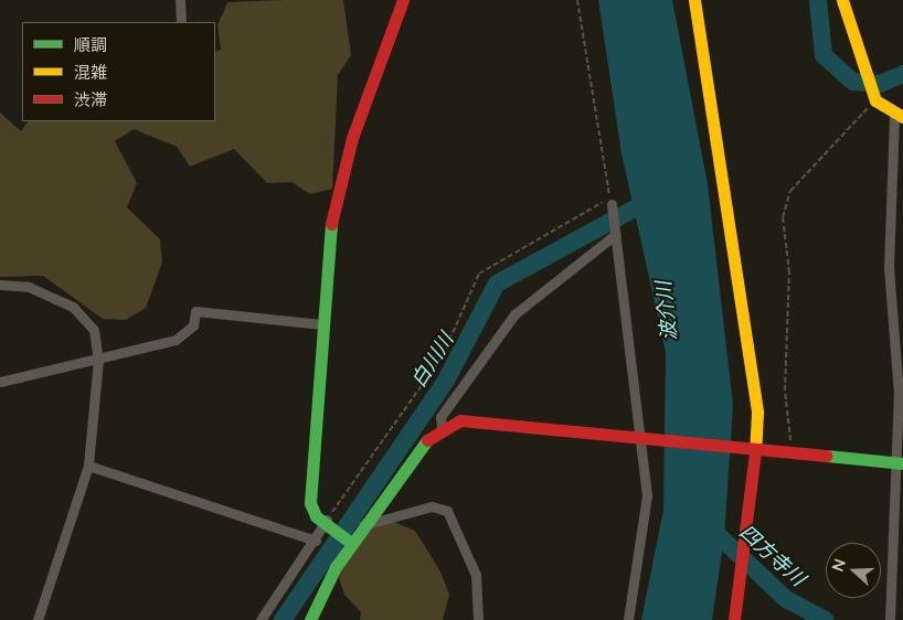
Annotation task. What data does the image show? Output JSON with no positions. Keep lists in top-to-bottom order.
{
  "water": ["波介川", "白川川", "四方寺川"],
  "legend": ["順調", "混雑", "渋滞"],
  "north": "left"
}
